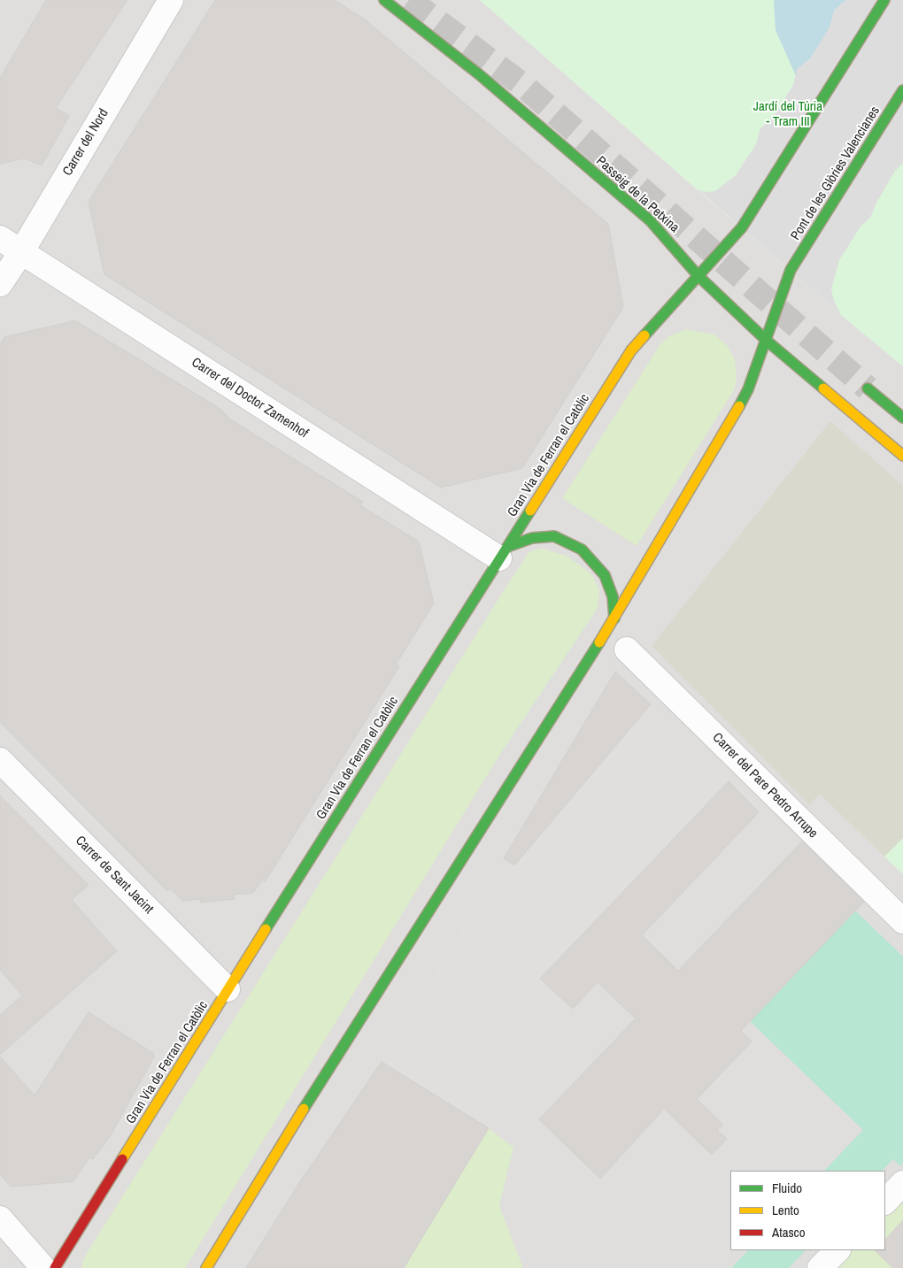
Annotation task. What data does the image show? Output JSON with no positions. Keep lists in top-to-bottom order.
{
  "streets": {
    "main road": ["Pont de les Glòries Valencianes", "Passeig de la Petxina", "Gran Via de Ferran el Catòlic"],
    "street": [
      "Carrer del Nord",
      "Carrer del Doctor Zamenhof",
      "Carrer del Pare Pedro Arrupe",
      "Carrer de Sant Jacint"
    ]
  },
  "crossings": [
    ["Carrer del Nord", "Carrer del Doctor Zamenhof"],
    ["Pont de les Glòries Valencianes", "Passeig de la Petxina"],
    ["Passeig de la Petxina", "Gran Via de Ferran el Catòlic"],
    ["Carrer del Doctor Zamenhof", "Gran Via de Ferran el Catòlic"],
    ["Gran Via de Ferran el Catòlic", "Carrer de Sant Jacint"]
  ],
  "parks": ["Jardí del Túria - Tram III"],
  "legend": ["Fluido", "Lento", "Atasco"]
}
